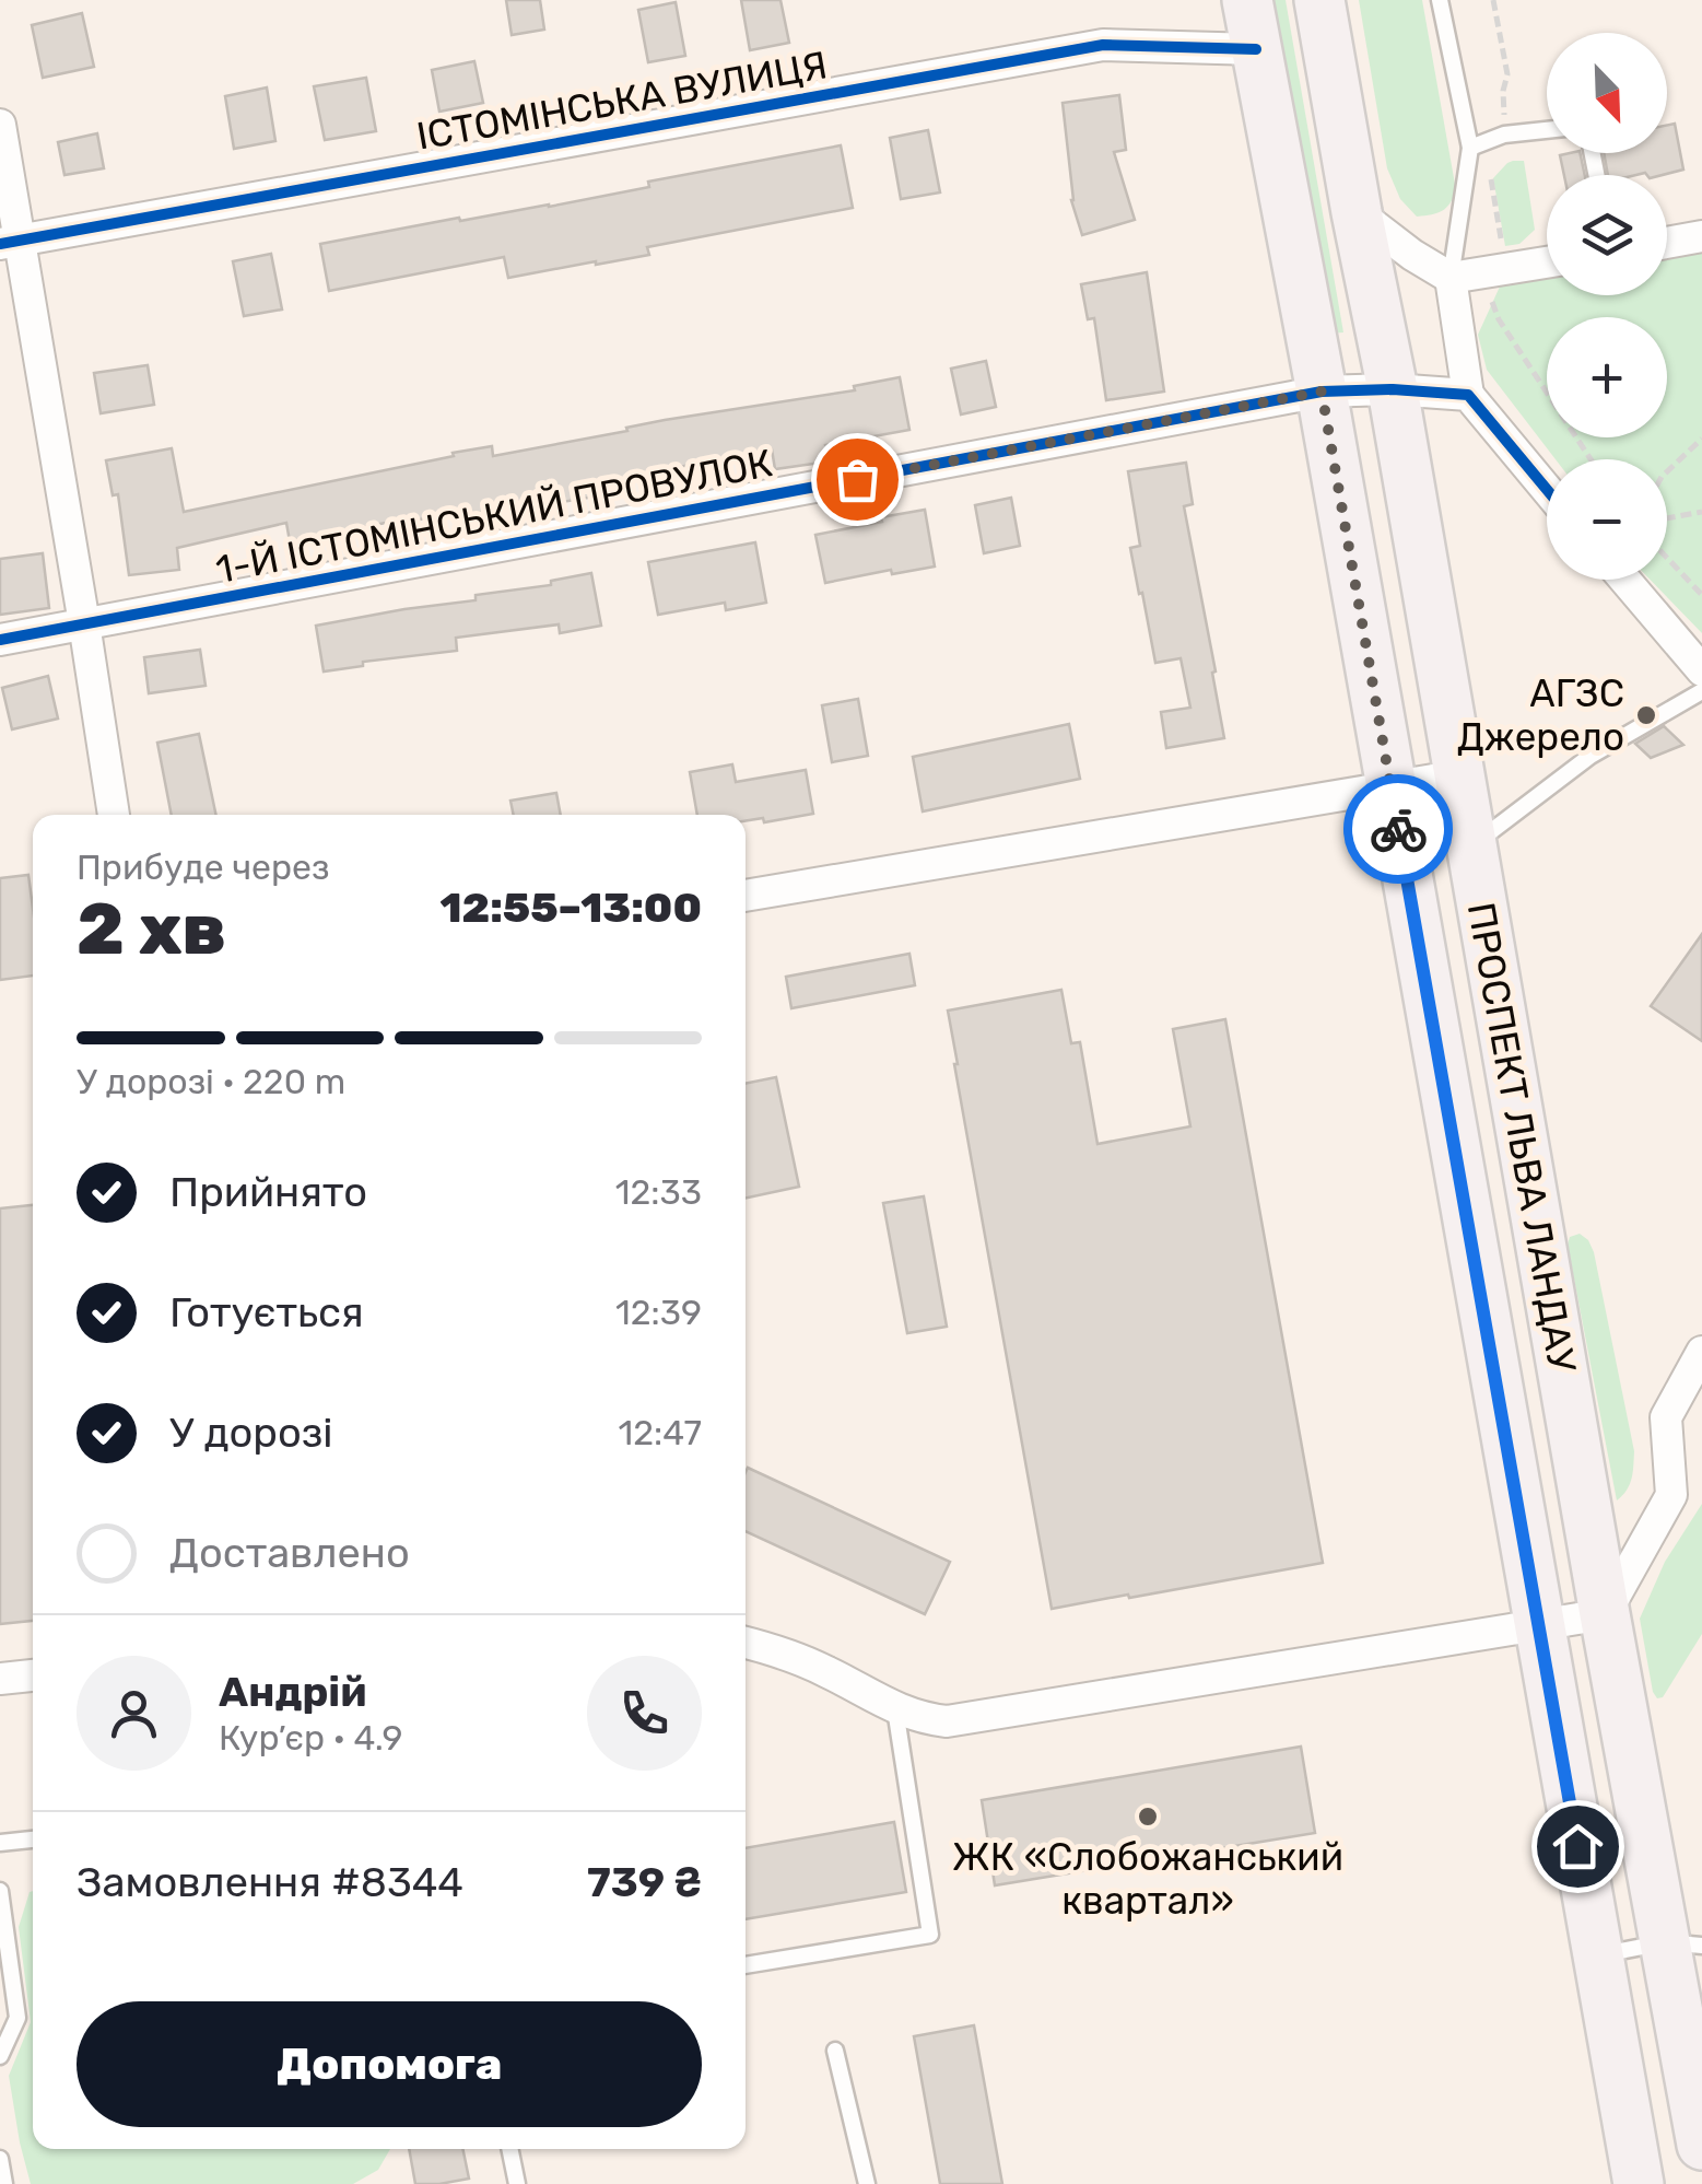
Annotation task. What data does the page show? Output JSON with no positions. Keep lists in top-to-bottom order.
{
  "streets": {
    "main road": ["ПРОСПЕКТ ЛЬВА ЛАНДАУ"],
    "street": ["ІСТОМІНСЬКА ВУЛИЦЯ", "1-Й ІСТОМІНСЬКИЙ ПРОВУЛОК"]
  },
  "crossings": [
    ["ІСТОМІНСЬКА ВУЛИЦЯ", "ПРОСПЕКТ ЛЬВА ЛАНДАУ"],
    ["1-Й ІСТОМІНСЬКИЙ ПРОВУЛОК", "ПРОСПЕКТ ЛЬВА ЛАНДАУ"]
  ],
  "places": ["АГЗС Джерело", "ЖК «Слобожанський квартал»"],
  "north": "bottom right",
  "page": {
    "map_buttons": ["+", "−"],
    "heading": ["2 хв", "Прибуде через", "12:55–13:00"],
    "panel": [
      "Андрій",
      "Кур’єр · 4.9",
      "Замовлення #8344",
      "739 ₴"
    ],
    "bar": "У дорозі · 220 m",
    "list": [
      ["Прийнято", "12:33"],
      ["Готується", "12:39"],
      ["У дорозі", "12:47"],
      "Доставлено"
    ],
    "buttons": "Допомога"
  }
}
